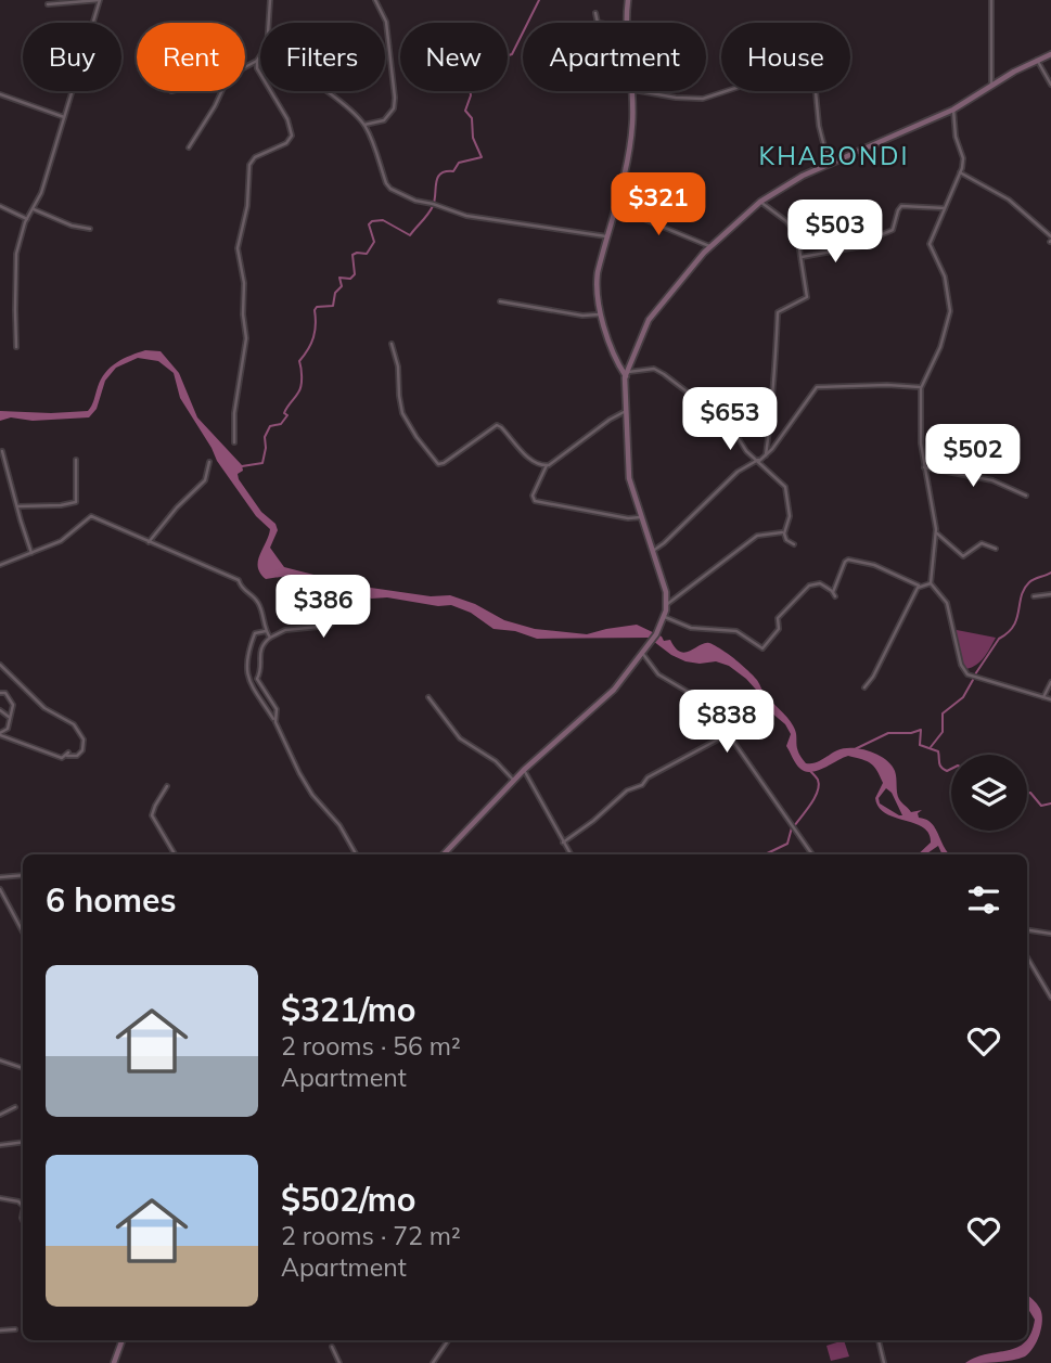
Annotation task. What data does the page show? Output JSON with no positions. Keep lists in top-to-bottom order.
{
  "districts": ["KHABONDI"],
  "page": {
    "chip": [
      "Buy",
      "Rent",
      "Filters",
      "New",
      "Apartment",
      "House"
    ],
    "price": [
      "$321",
      "$503",
      "$653",
      "$502",
      "$386",
      "$838"
    ],
    "heading": "6 homes",
    "list": [
      {
        "name": "$321/mo",
        "note": "2 rooms · 56 m² · Apartment"
      },
      {
        "name": "$502/mo",
        "note": "2 rooms · 72 m² · Apartment"
      }
    ]
  }
}
